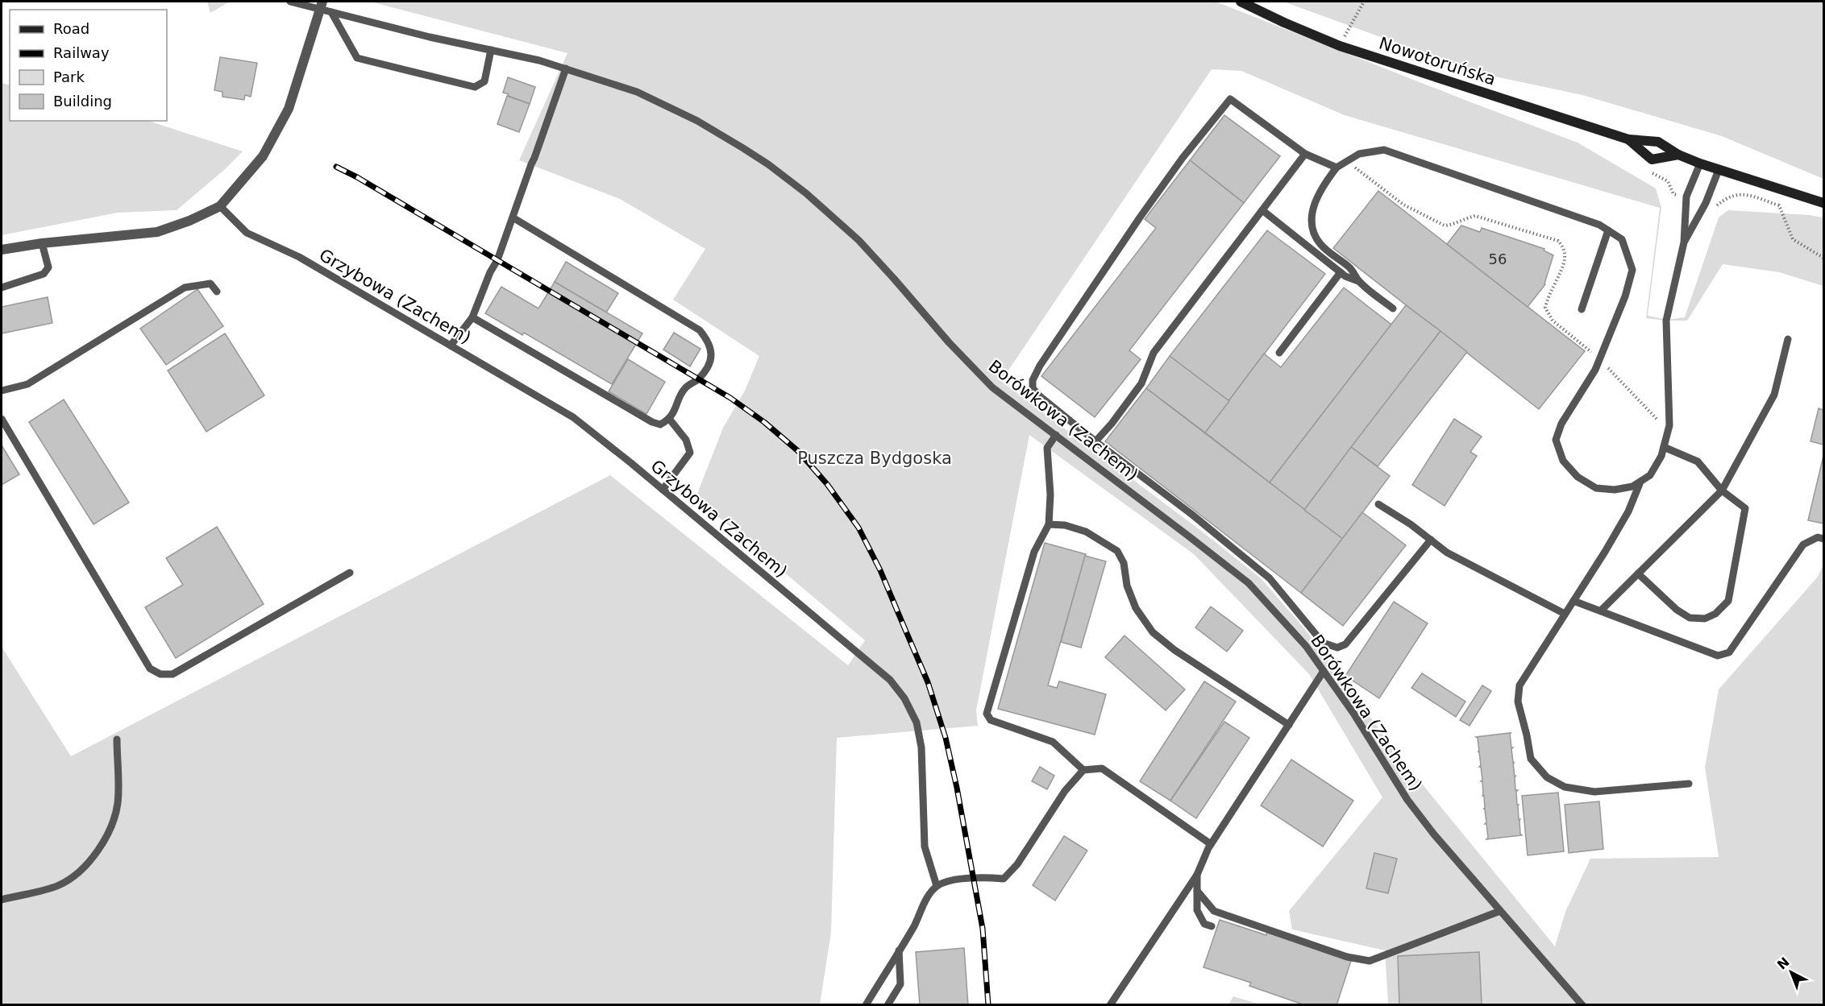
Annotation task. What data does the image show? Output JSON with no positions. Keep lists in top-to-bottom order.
{
  "streets": {
    "main road": ["Nowotoruńska"],
    "lane": ["Grzybowa (Zachem)", "Borówkowa (Zachem)"]
  },
  "parks": ["Puszcza Bydgoska"],
  "house_numbers": ["56"],
  "legend": [
    "Road",
    "Railway",
    "Park",
    "Building"
  ],
  "north": "top left"
}
